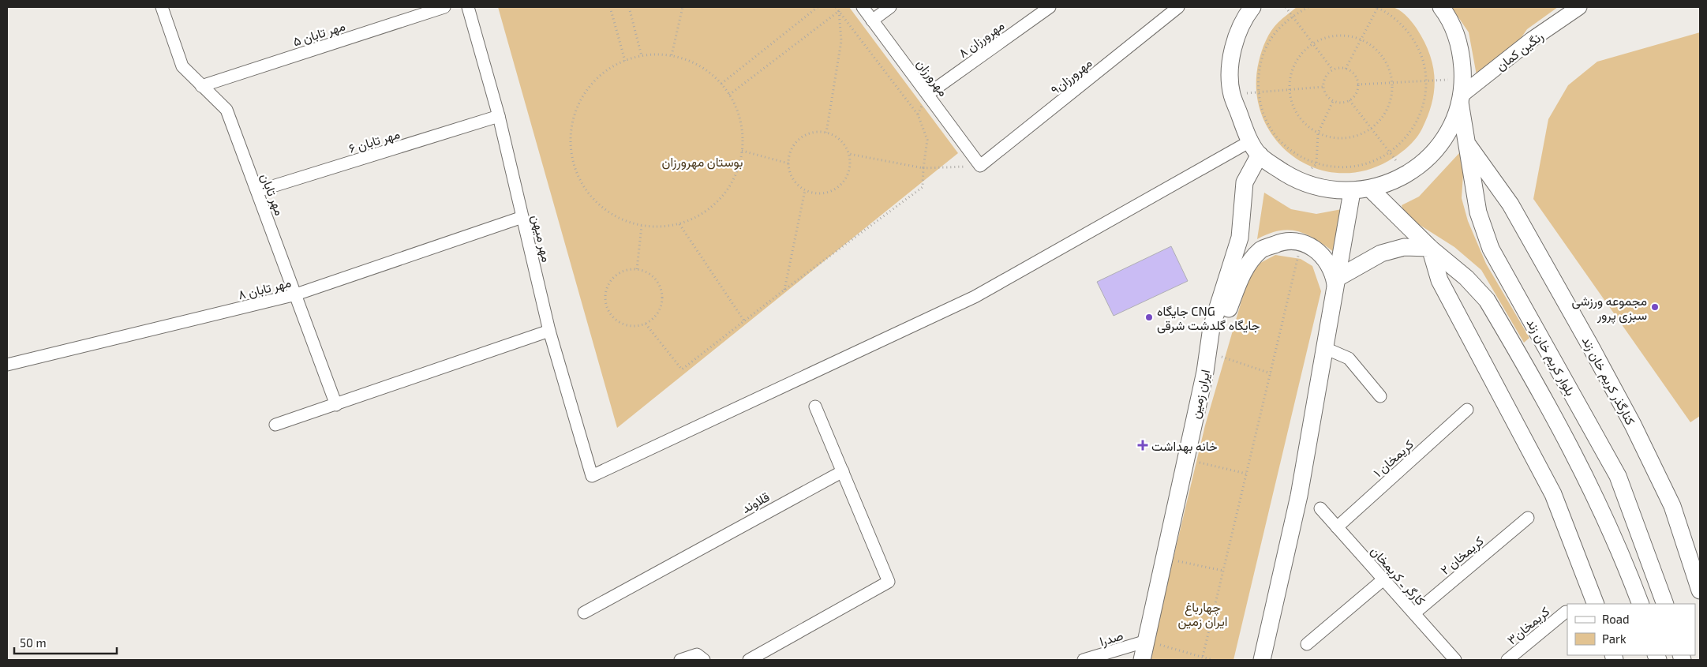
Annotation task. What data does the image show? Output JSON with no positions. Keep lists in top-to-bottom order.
{
  "streets": {
    "main road": ["بلوار کریم خان زند", "کنارگذر کریم خان زند", "ایران زمین"],
    "street": [
      "مهر تابان ۵",
      "مهرورزان ۸",
      "رنگین کمان",
      "مهرورزان۹",
      "مهرورزان",
      "مهر تابان ۶",
      "مهر تابان",
      "مهر میهن",
      "مهر تابان ۸",
      "کریمخان ۱",
      "قلاوند",
      "کریمخان ۲",
      "کارگر ـ کریمخان",
      "کریمخان۳",
      "صدرا"
    ]
  },
  "crossings": [
    ["مهر تابان ۵", "مهر تابان"],
    ["مهرورزان ۸", "مهرورزان"],
    ["رنگین کمان", "بلوار کریم خان زند"],
    ["مهرورزان۹", "مهرورزان"],
    ["مهر تابان ۶", "مهر تابان"],
    ["مهر تابان ۶", "مهر میهن"],
    ["مهر تابان", "مهر تابان ۸"],
    ["مهر میهن", "مهر تابان ۸"],
    ["مهر میهن", "ایران زمین"],
    ["بلوار کریم خان زند", "کنارگذر کریم خان زند"],
    ["ایران زمین", "صدرا"],
    ["کریمخان ۱", "کارگر ـ کریمخان"],
    ["کریمخان ۲", "کارگر ـ کریمخان"]
  ],
  "parks": ["بوستان مهرورزان", "چهارباغ ایران زمین"],
  "places": {
    "other": ["مجموعه ورزشی سبزی پرور", "جایگاه CNG جایگاه گلدشت شرقی"],
    "health": ["خانه بهداشت"]
  },
  "legend": ["Road", "Park"],
  "scale_bar": "50 m"
}
